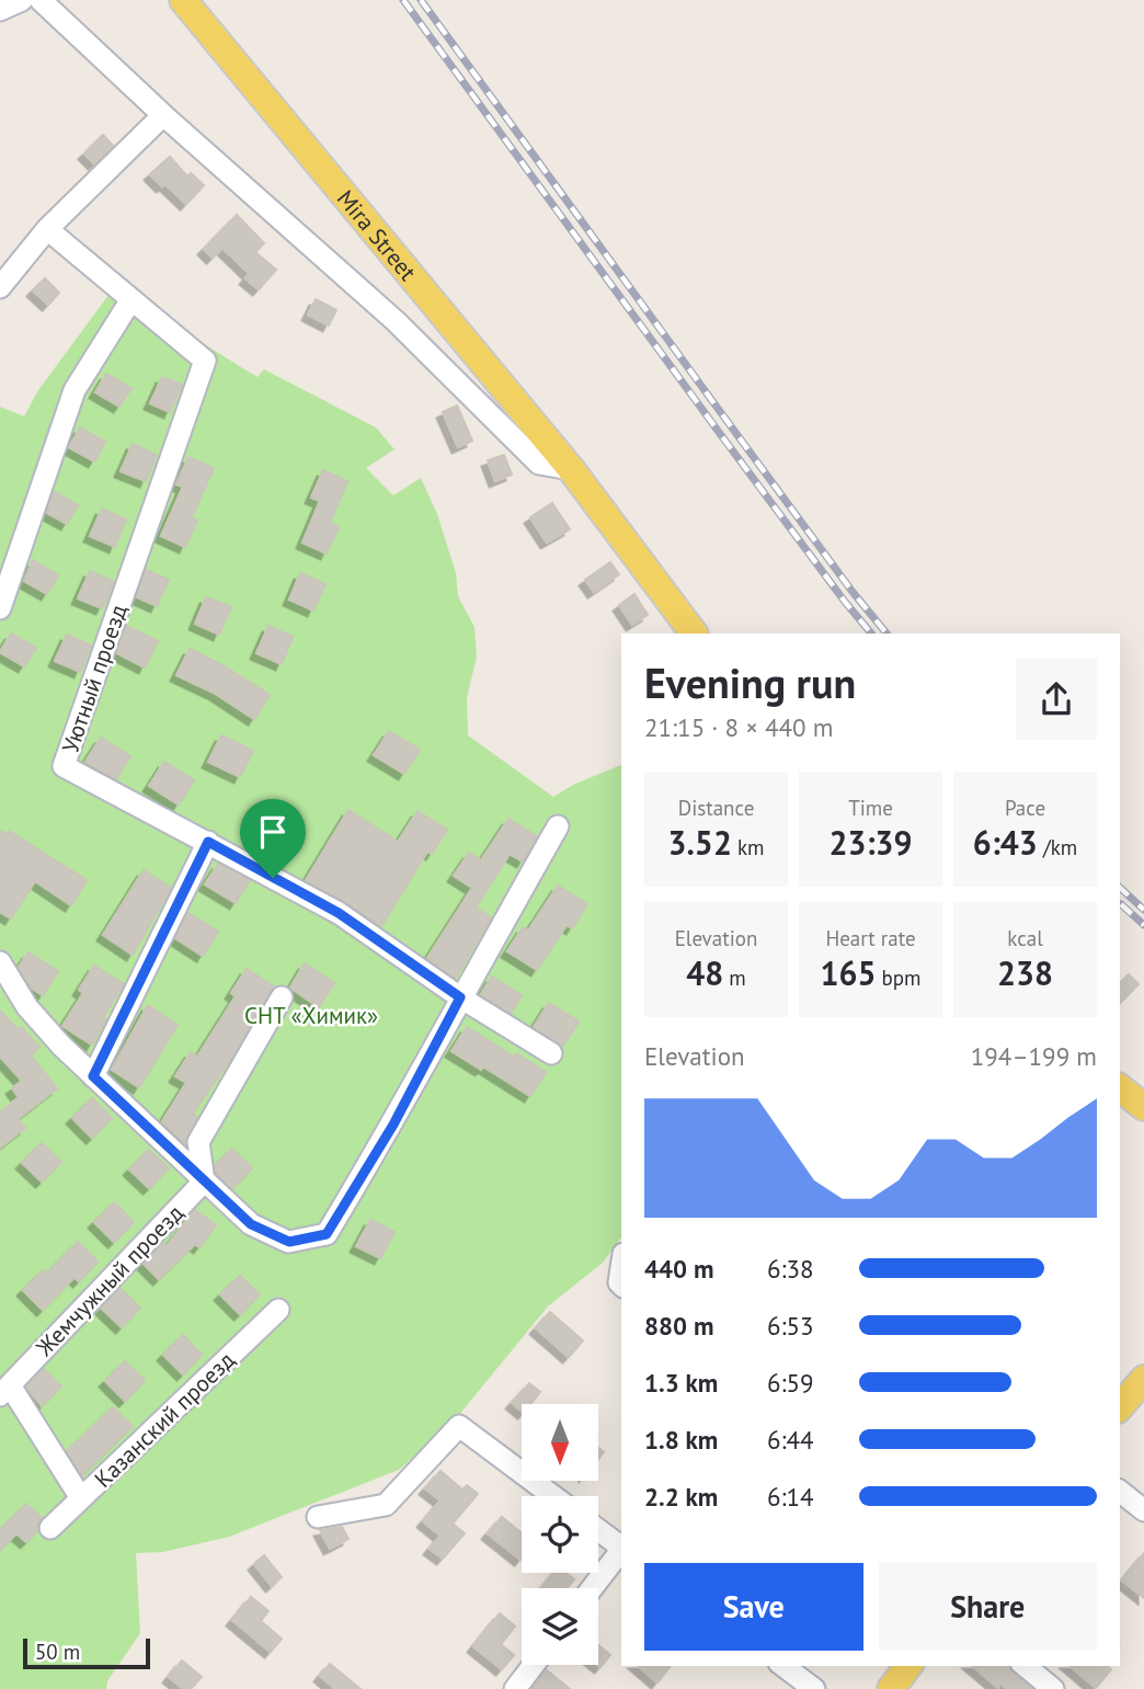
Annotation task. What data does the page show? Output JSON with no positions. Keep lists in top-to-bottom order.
{
  "streets": {
    "main road": ["Mira Street"],
    "street": ["Уютный проезд", "Жемчужный проезд", "Казанский проезд"]
  },
  "parks": ["СНТ «Химик»"],
  "scale_bar": "50 m",
  "north": "bottom",
  "page": {
    "heading": ["Evening run", "21:15 · 8 × 440 m"],
    "stats": [
      ["Distance", "3.52 km"],
      ["Time", "23:39"],
      ["Pace", "6:43 /km"],
      ["Elevation", "48 m"],
      ["Heart rate", "165 bpm"],
      ["kcal", "238"]
    ],
    "chart": ["Elevation", "194–199 m"],
    "list": [
      {
        "name": "440 m",
        "note": "6:38"
      },
      {
        "name": "880 m",
        "note": "6:53"
      },
      {
        "name": "1.3 km",
        "note": "6:59"
      },
      {
        "name": "1.8 km",
        "note": "6:44"
      },
      {
        "name": "2.2 km",
        "note": "6:14"
      }
    ],
    "buttons": ["Save", "Share"],
    "scale": "50 m"
  }
}
